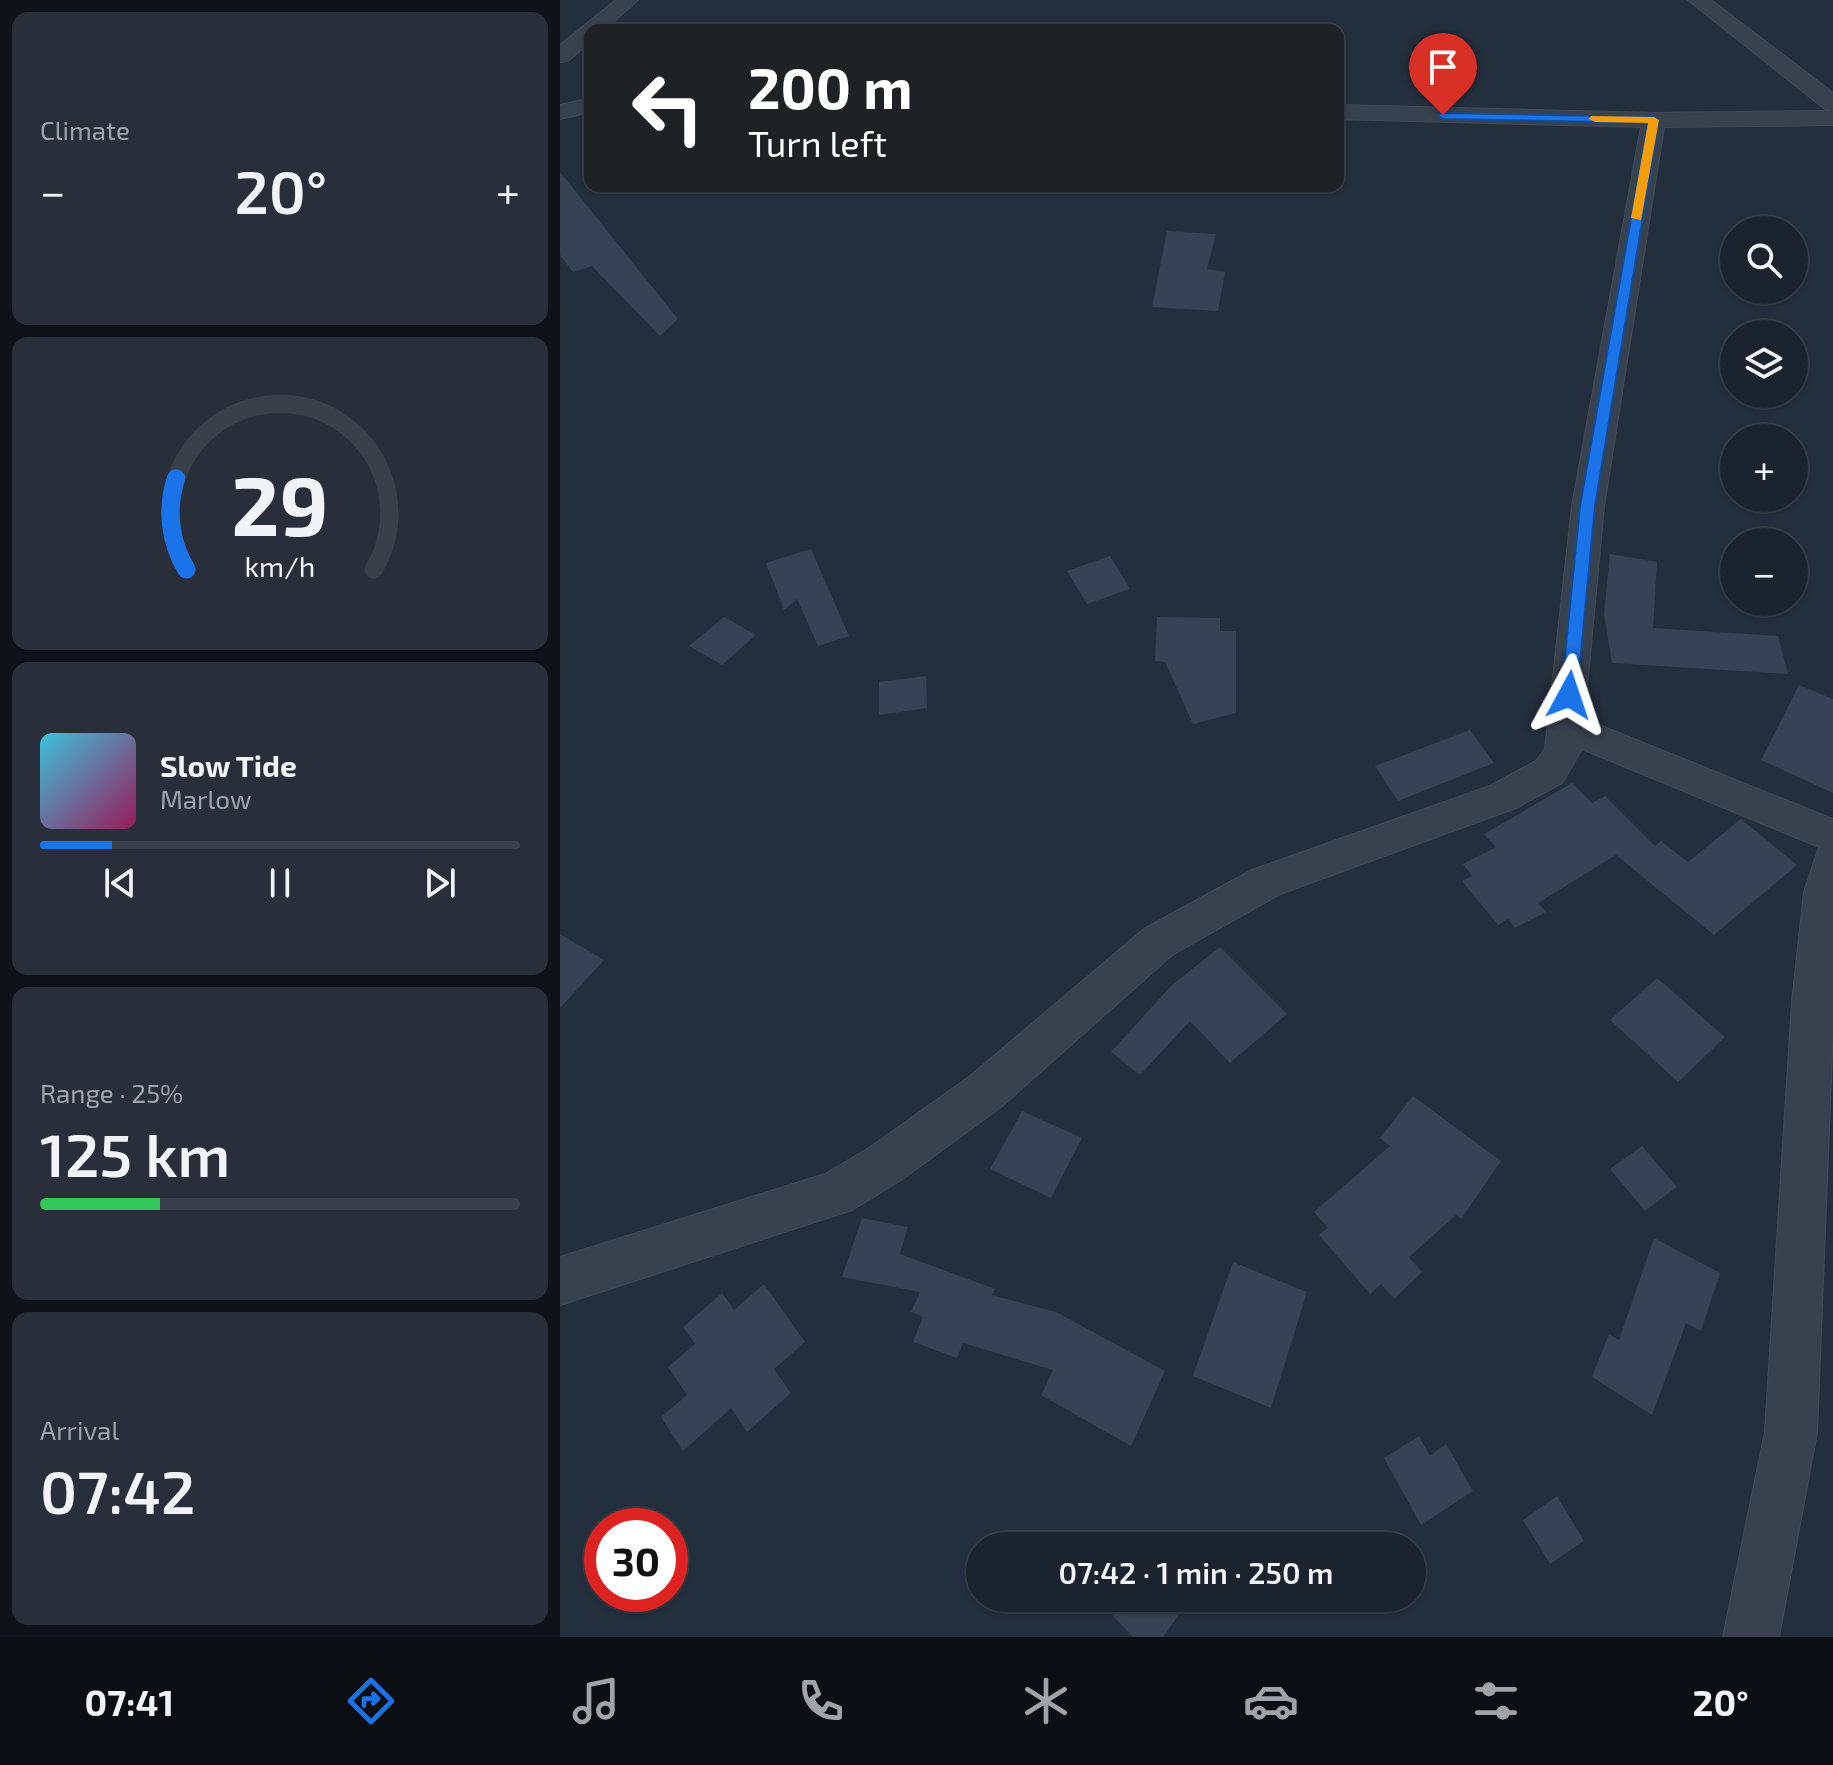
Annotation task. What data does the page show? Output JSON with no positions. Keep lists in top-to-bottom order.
{
  "page": {
    "tile": [
      "Climate",
      ["Range · 25%", "125 km"],
      ["Arrival", "07:42"]
    ],
    "turn": ["200 m", "Turn left"],
    "heat": ["−", "20°", "+"],
    "map_buttons": ["+", "−"],
    "song": ["Slow Tide", "Marlow"],
    "limit": "30",
    "trip": "07:42 · 1 min · 250 m",
    "tabs": ["07:41", "20°"],
    "gauge": ["29", "km/h"]
  }
}
